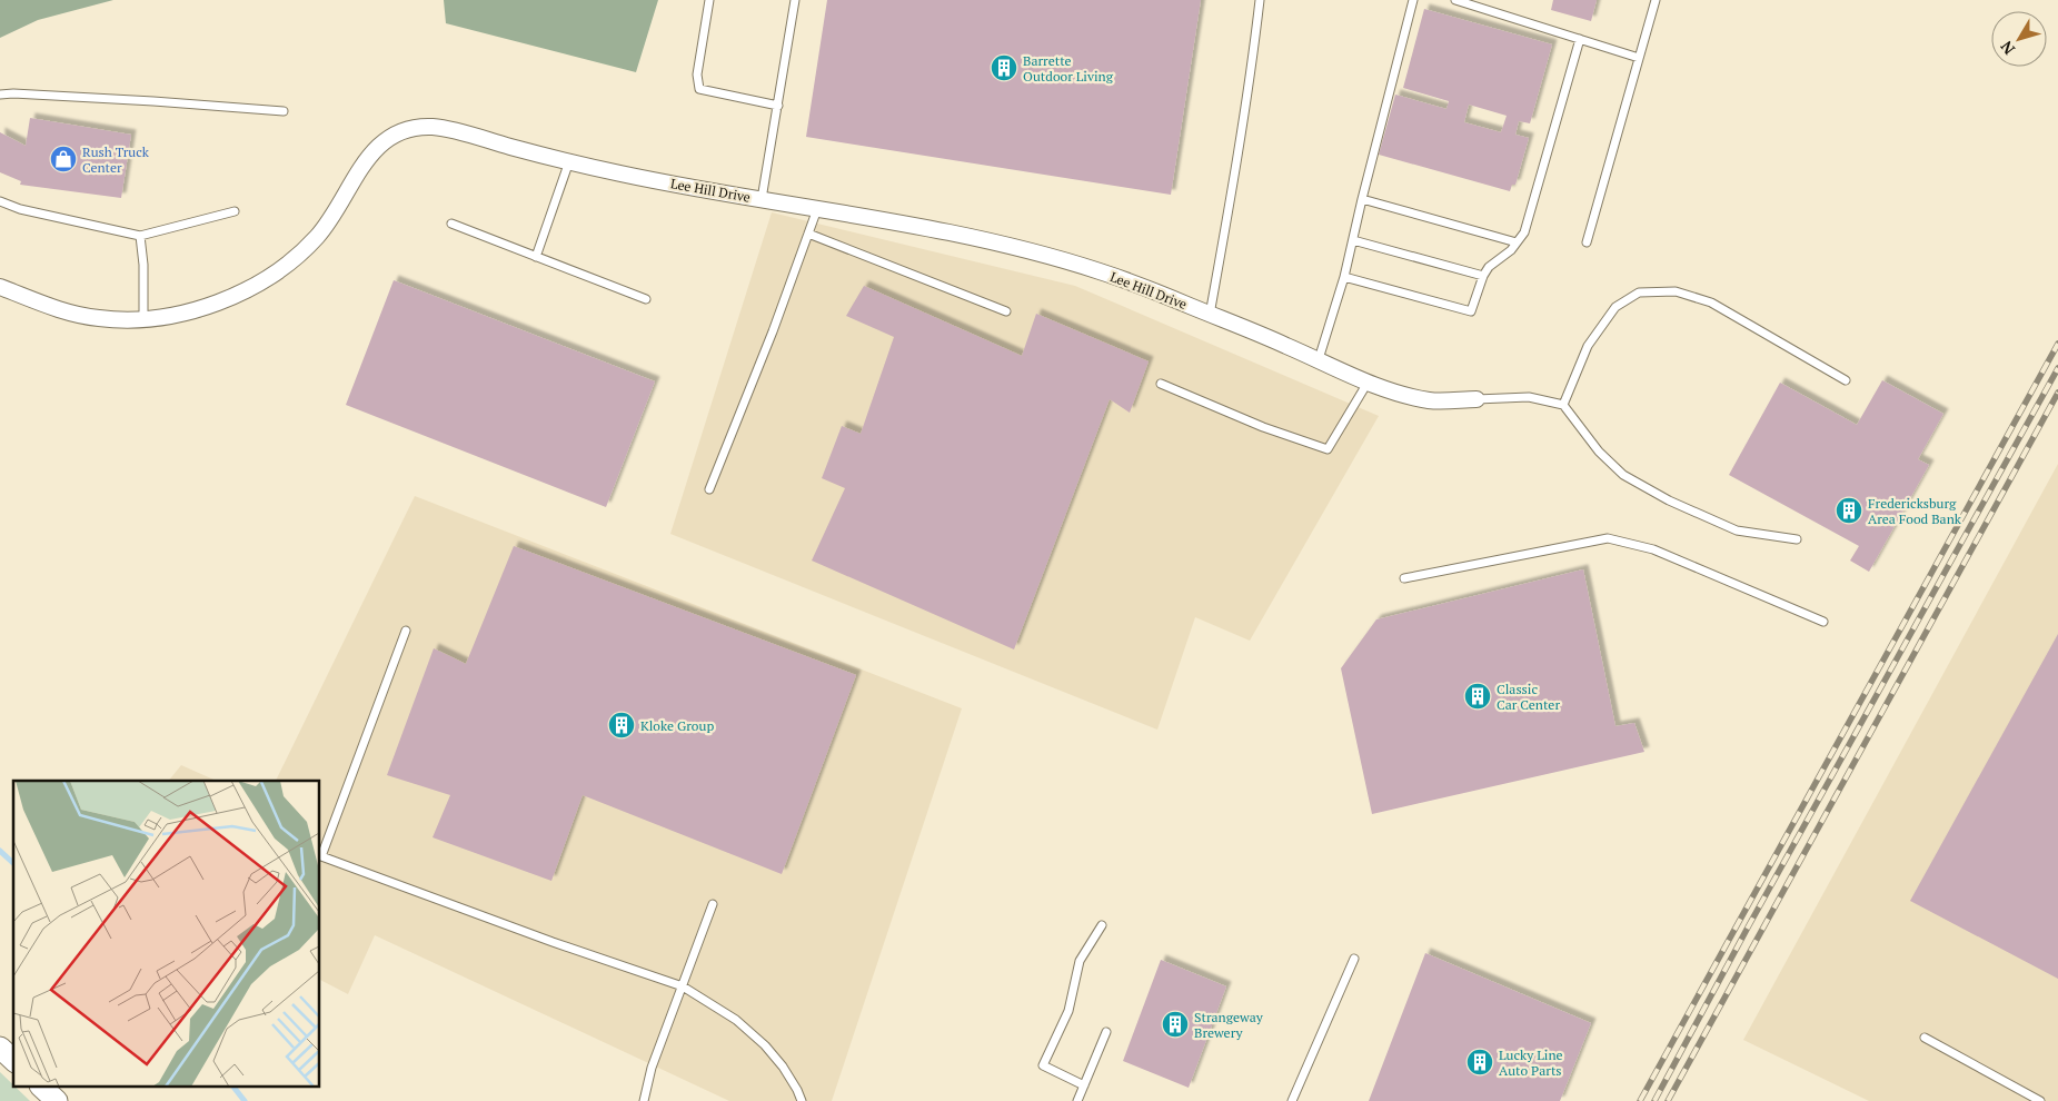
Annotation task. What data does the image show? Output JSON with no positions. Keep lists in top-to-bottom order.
{
  "streets": {
    "street": ["Lee Hill Drive"]
  },
  "places": {
    "building": [
      "Barrette Outdoor Living",
      "Fredericksburg Area Food Bank",
      "Classic Car Center",
      "Kloke Group",
      "Strangeway Brewery",
      "Lucky Line Auto Parts"
    ],
    "shop": ["Rush Truck Center"]
  },
  "north": "bottom left"
}
